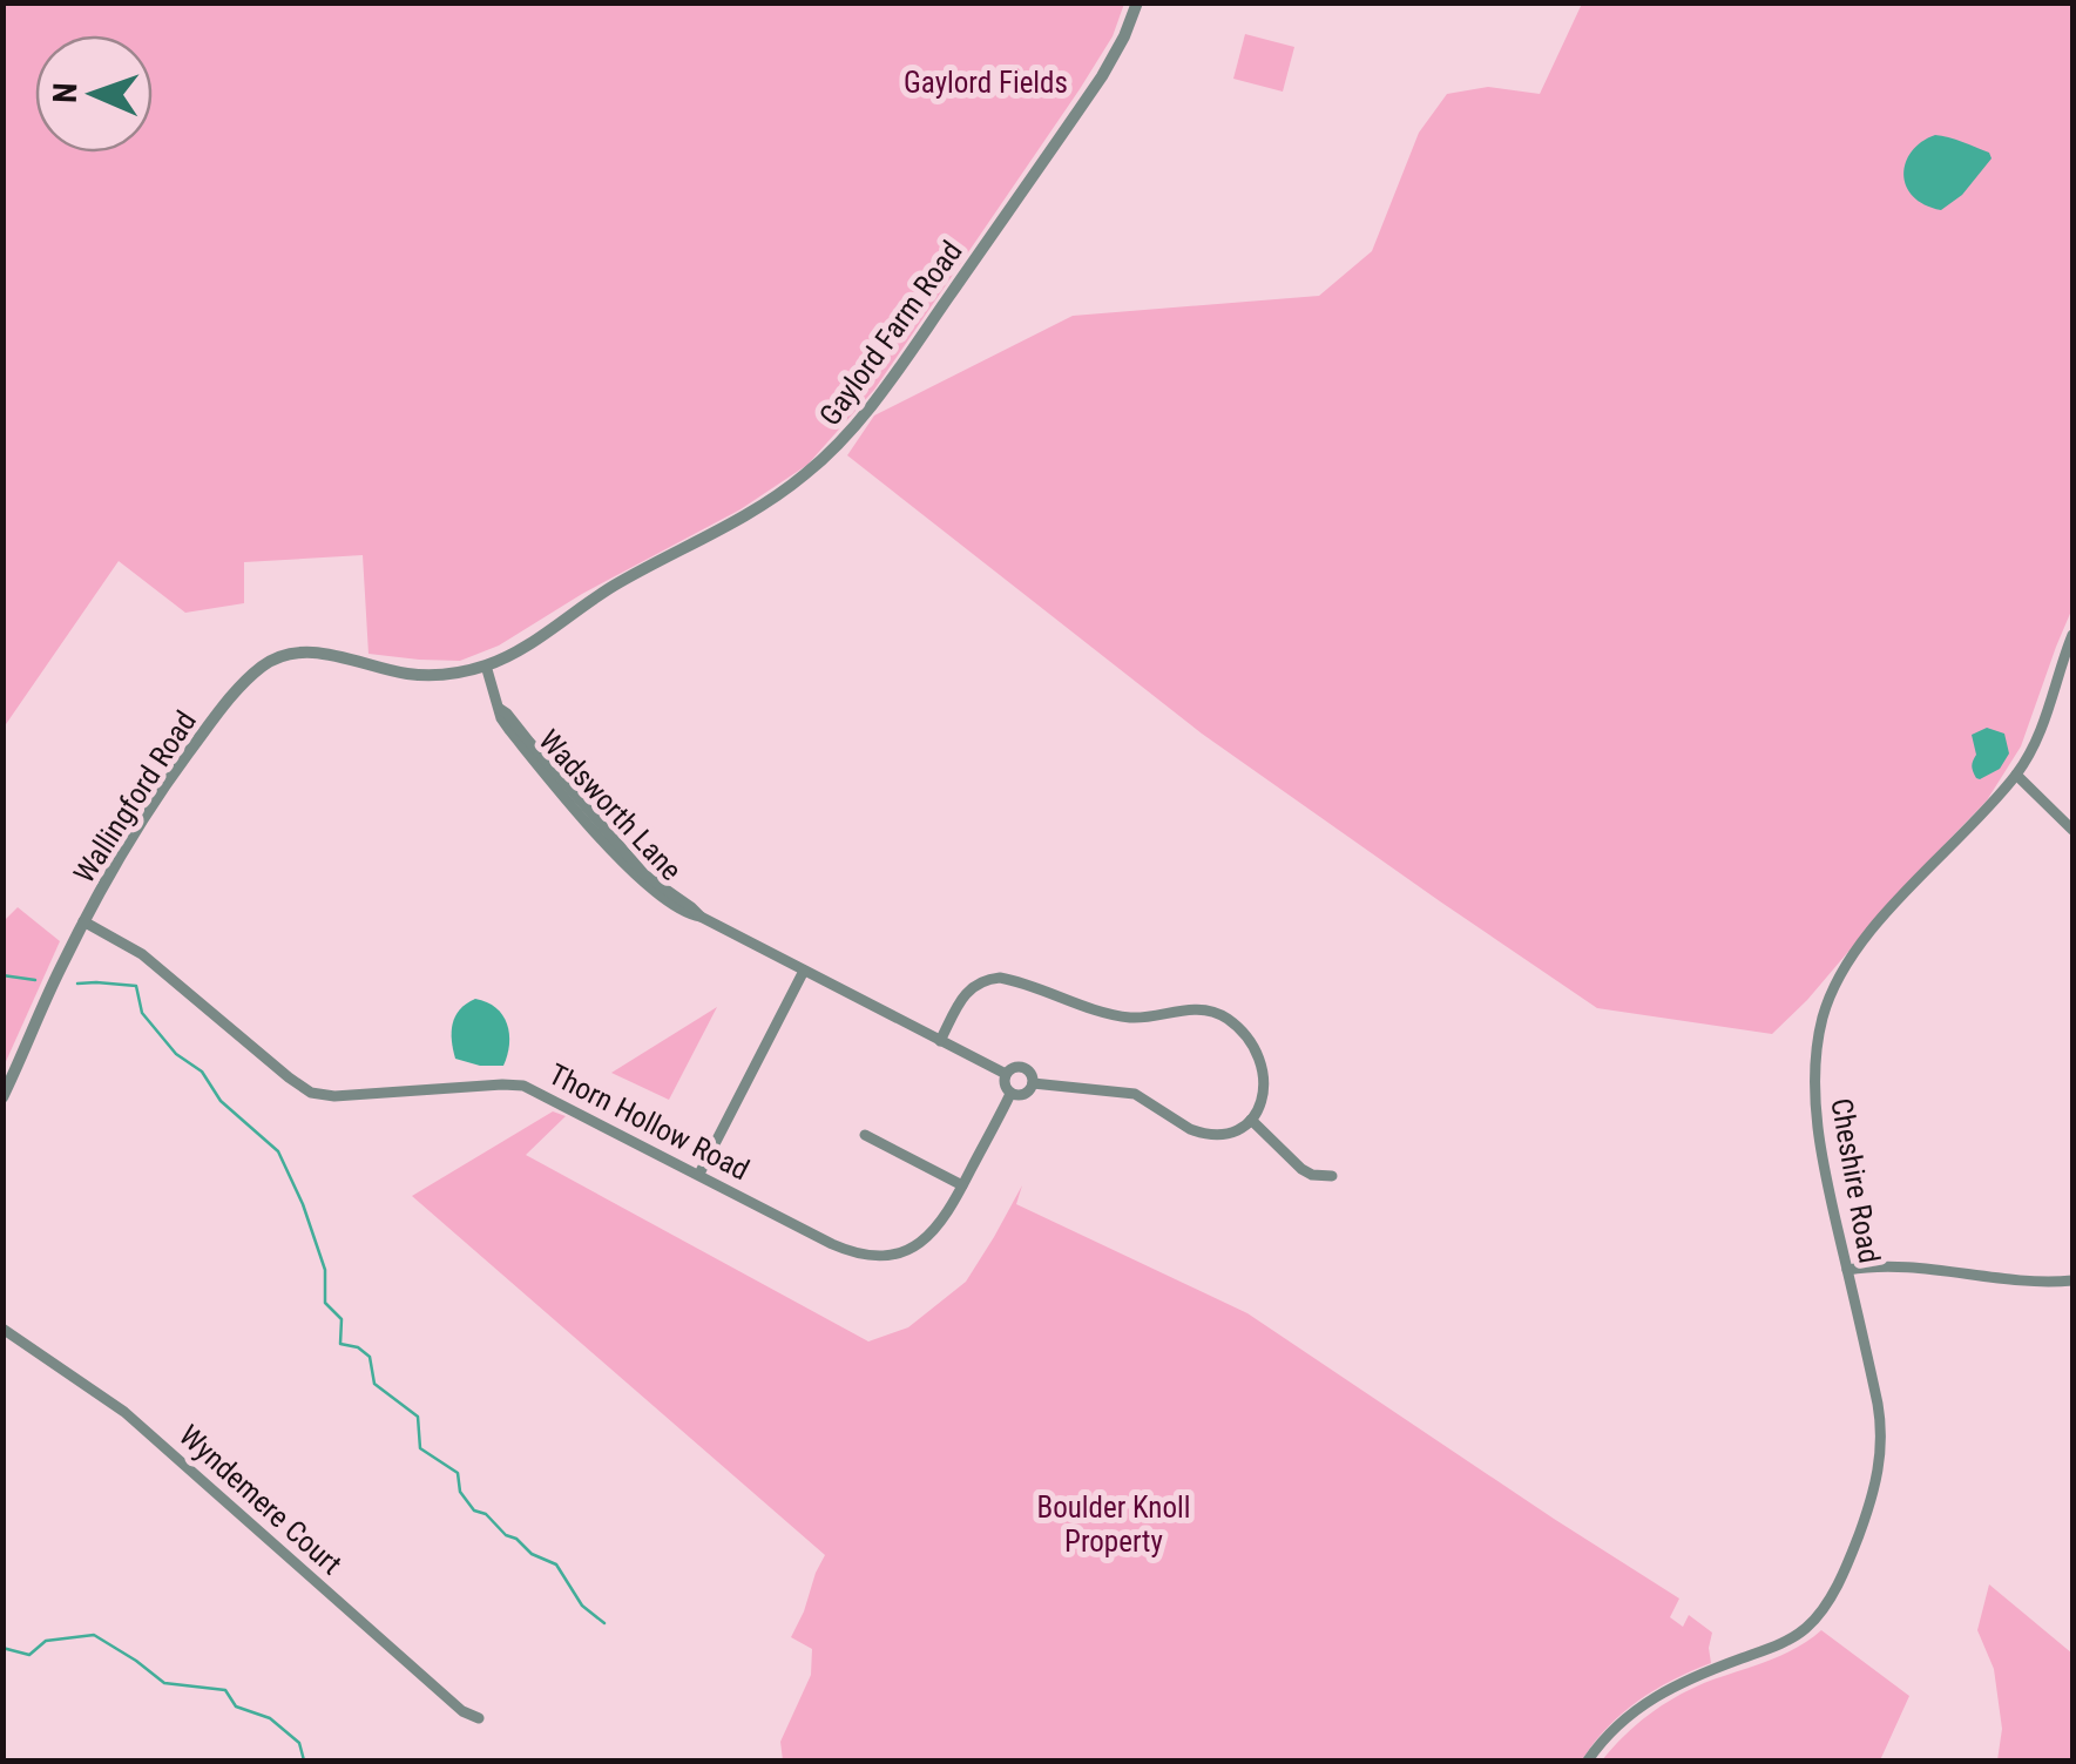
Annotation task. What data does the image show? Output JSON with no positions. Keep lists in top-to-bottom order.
{
  "streets": {
    "street": [
      "Gaylord Farm Road",
      "Wallingford Road",
      "Wadsworth Lane",
      "Thorn Hollow Road",
      "Cheshire Road",
      "Wyndemere Court"
    ]
  },
  "crossings": [
    ["Gaylord Farm Road", "Wallingford Road"],
    ["Gaylord Farm Road", "Wadsworth Lane"],
    ["Wallingford Road", "Thorn Hollow Road"],
    ["Wadsworth Lane", "Thorn Hollow Road"]
  ],
  "parks": ["Gaylord Fields", "Boulder Knoll Property"],
  "north": "left"
}
